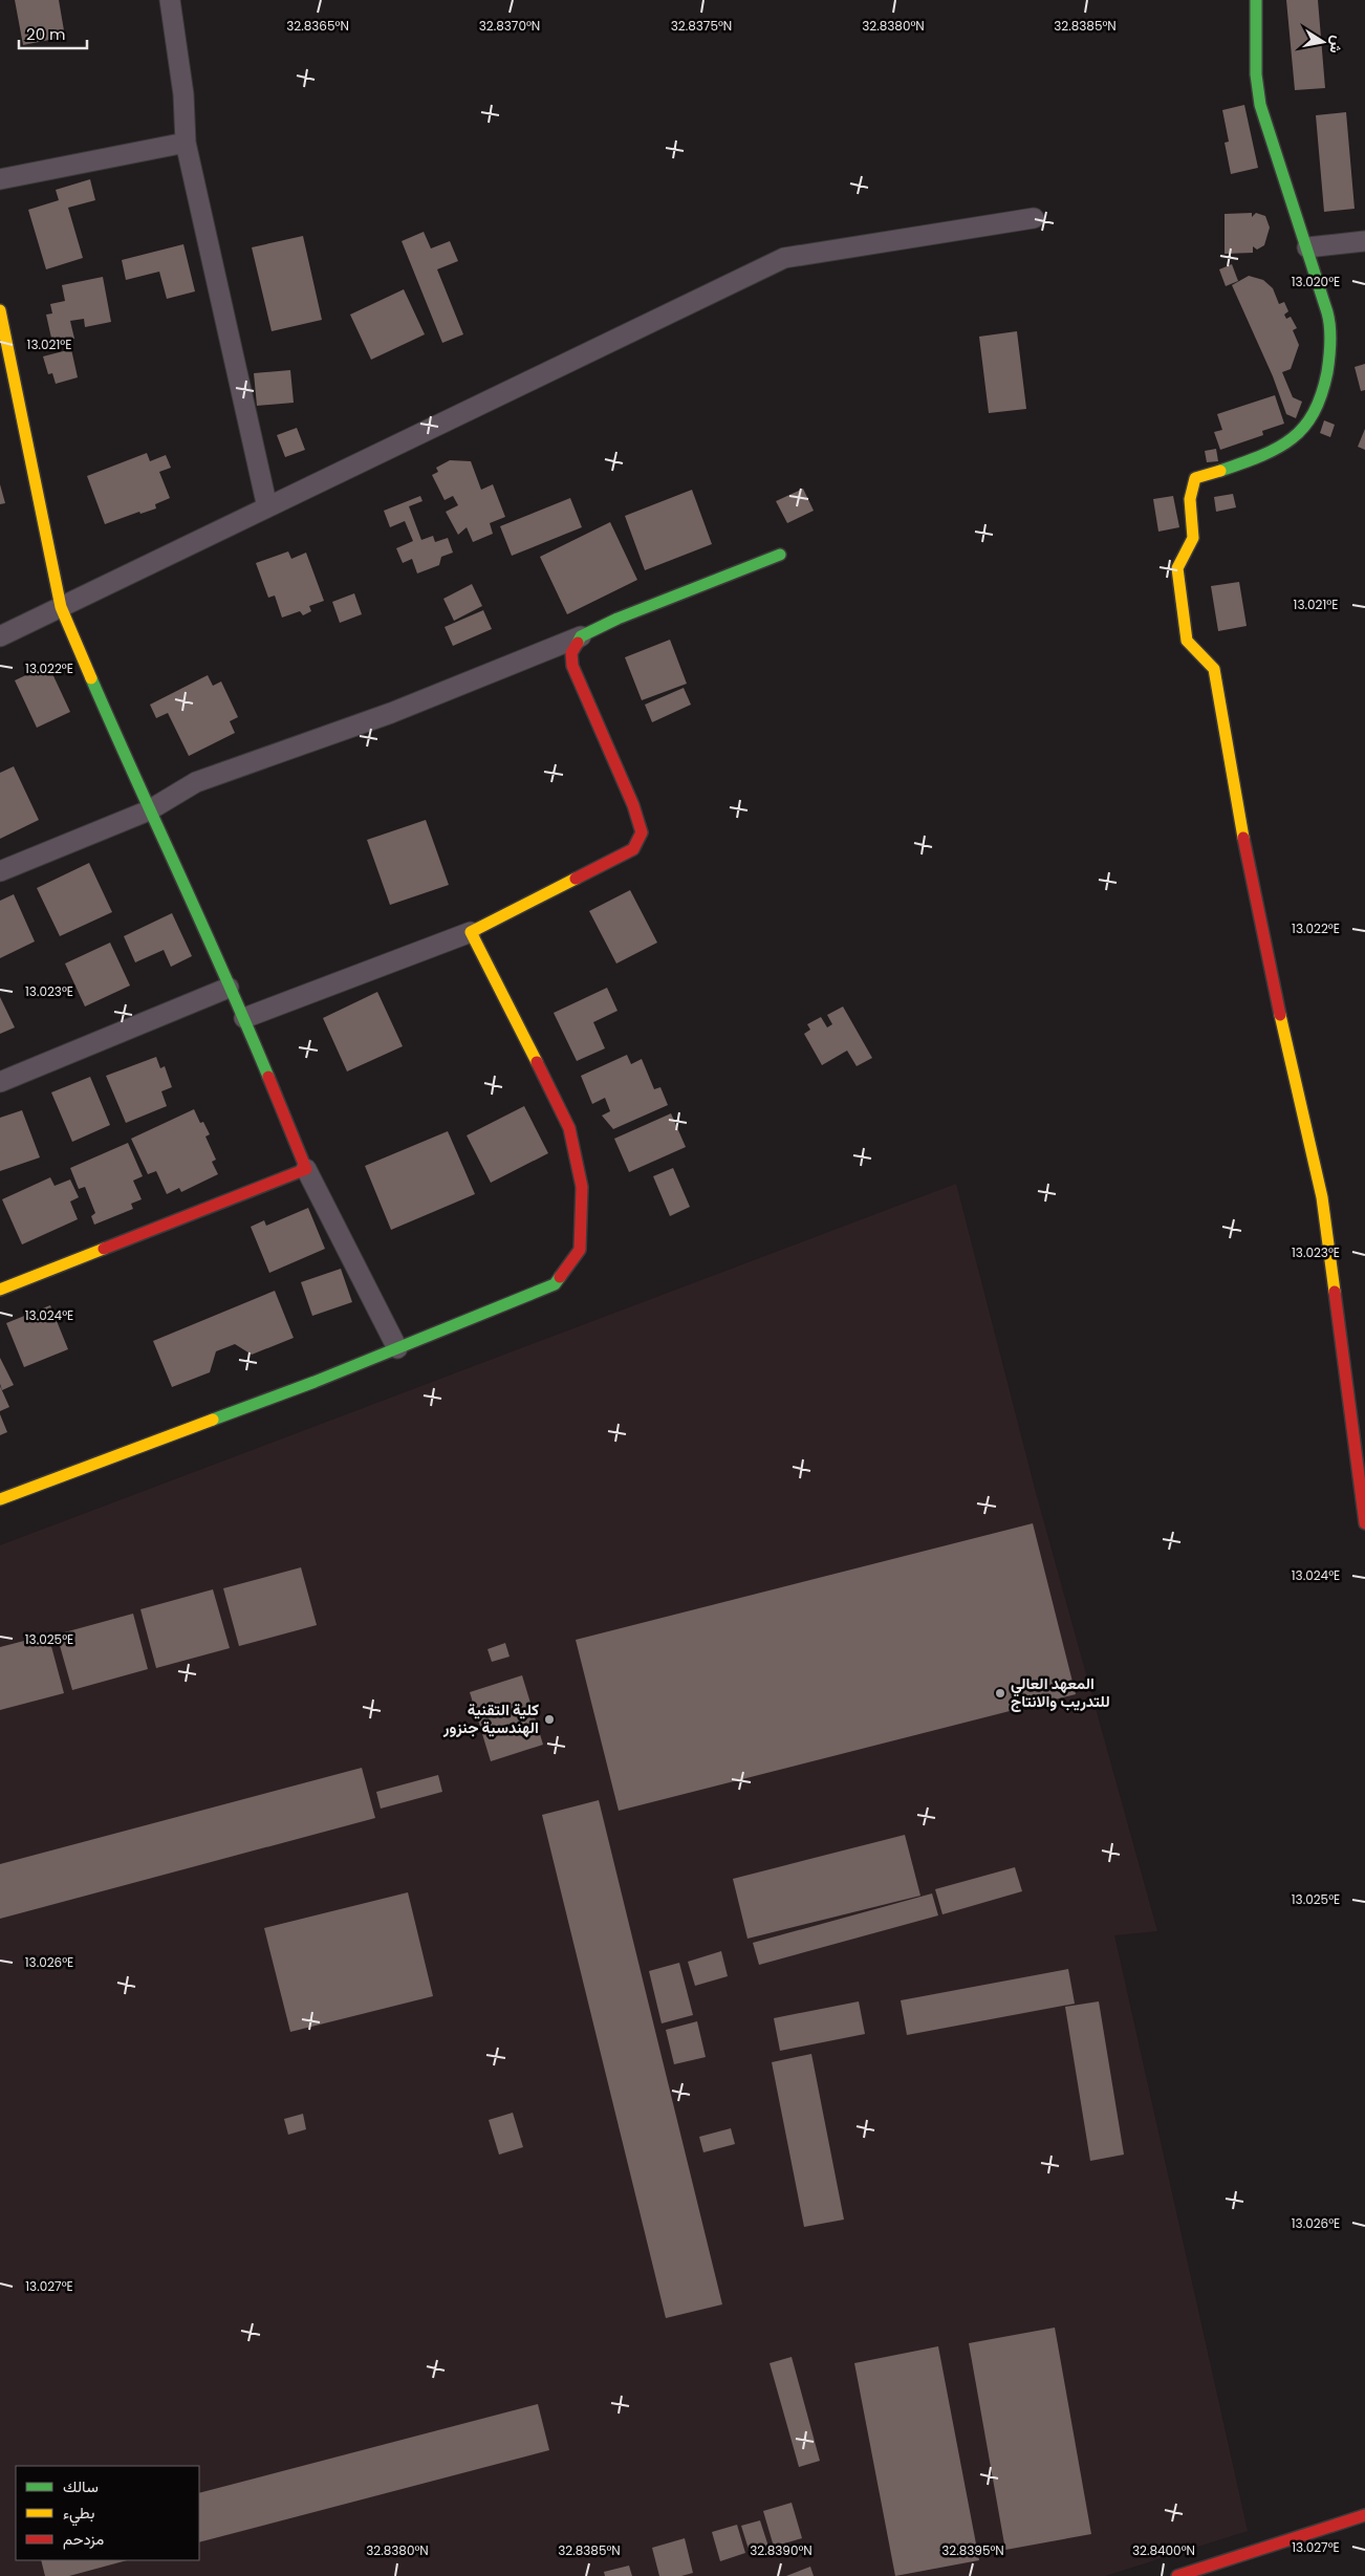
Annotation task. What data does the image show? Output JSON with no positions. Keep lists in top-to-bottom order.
{
  "places": ["المعهد العالي للتدريب والانتاج", "كلية التقنية الهندسية جنزور"],
  "legend": ["سالك", "بطيء", "مزدحم"],
  "scale_bar": "20 m",
  "north": "right",
  "coordinates": [
    "32.8365°N",
    "32.8370°N",
    "32.8375°N",
    "32.8380°N",
    "32.8385°N",
    "13.020°E",
    "13.021°E",
    "13.022°E",
    "13.023°E",
    "13.024°E",
    "13.025°E",
    "13.026°E",
    "13.027°E",
    "32.8390°N",
    "32.8395°N",
    "32.8400°N"
  ]
}
